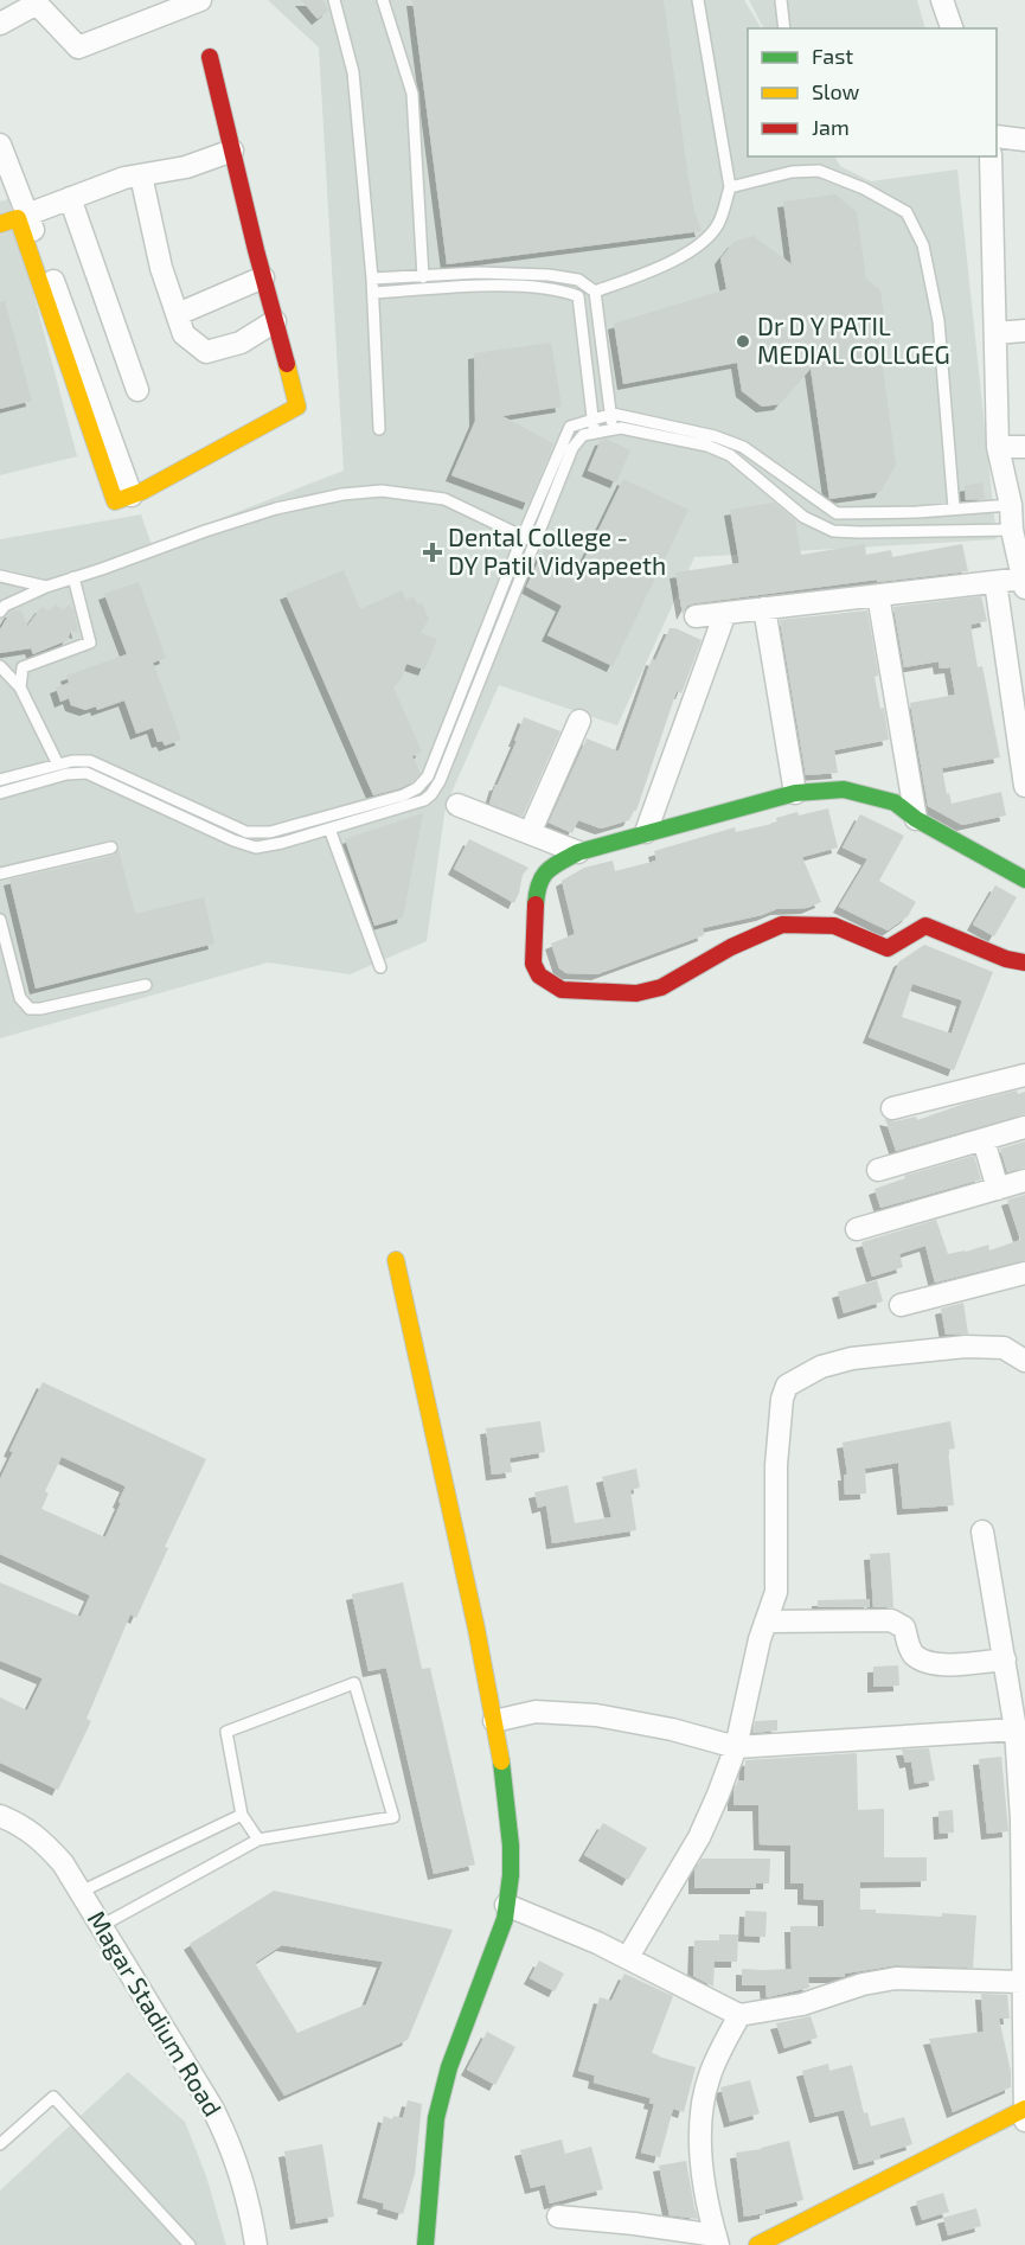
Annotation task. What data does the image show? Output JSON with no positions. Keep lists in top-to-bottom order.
{
  "streets": {
    "street": ["Magar Stadium Road"]
  },
  "places": {
    "other": ["Dr D Y PATIL MEDIAL COLLGEG"],
    "health": ["Dental College - DY Patil Vidyapeeth"]
  },
  "legend": ["Fast", "Slow", "Jam"]
}
